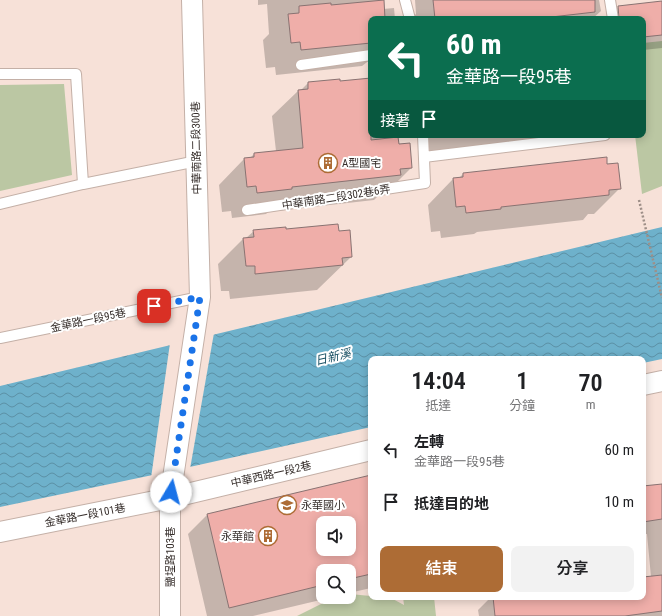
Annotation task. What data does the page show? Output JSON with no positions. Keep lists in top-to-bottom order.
{
  "streets": {
    "street": [
      "中華南路二段300巷",
      "中華西路一段2巷",
      "金華路一段101巷",
      "鹽埕路103巷"
    ],
    "lane": ["中華南路二段302巷6弄", "金華路一段95巷"]
  },
  "crossings": [
    ["中華南路二段300巷", "金華路一段95巷"],
    ["中華南路二段300巷", "中華西路一段2巷"],
    ["中華南路二段300巷", "金華路一段101巷"],
    ["中華南路二段300巷", "鹽埕路103巷"],
    ["中華西路一段2巷", "金華路一段101巷"],
    ["中華西路一段2巷", "鹽埕路103巷"],
    ["金華路一段101巷", "鹽埕路103巷"]
  ],
  "water": ["日新溪"],
  "places": {
    "building": ["A型國宅", "永華館"],
    "school or university": ["永華國小"]
  },
  "page": {
    "turn": ["60 m", "金華路一段95巷"],
    "then": "接著",
    "eta": [
      "14:04",
      "抵達",
      "1",
      "分鐘",
      "70",
      "m"
    ],
    "list": [
      {
        "name": "左轉",
        "note": "金華路一段95巷",
        "value": "60 m"
      },
      {
        "name": "抵達目的地",
        "value": "10 m"
      }
    ],
    "buttons": ["結束", "分享"]
  }
}
